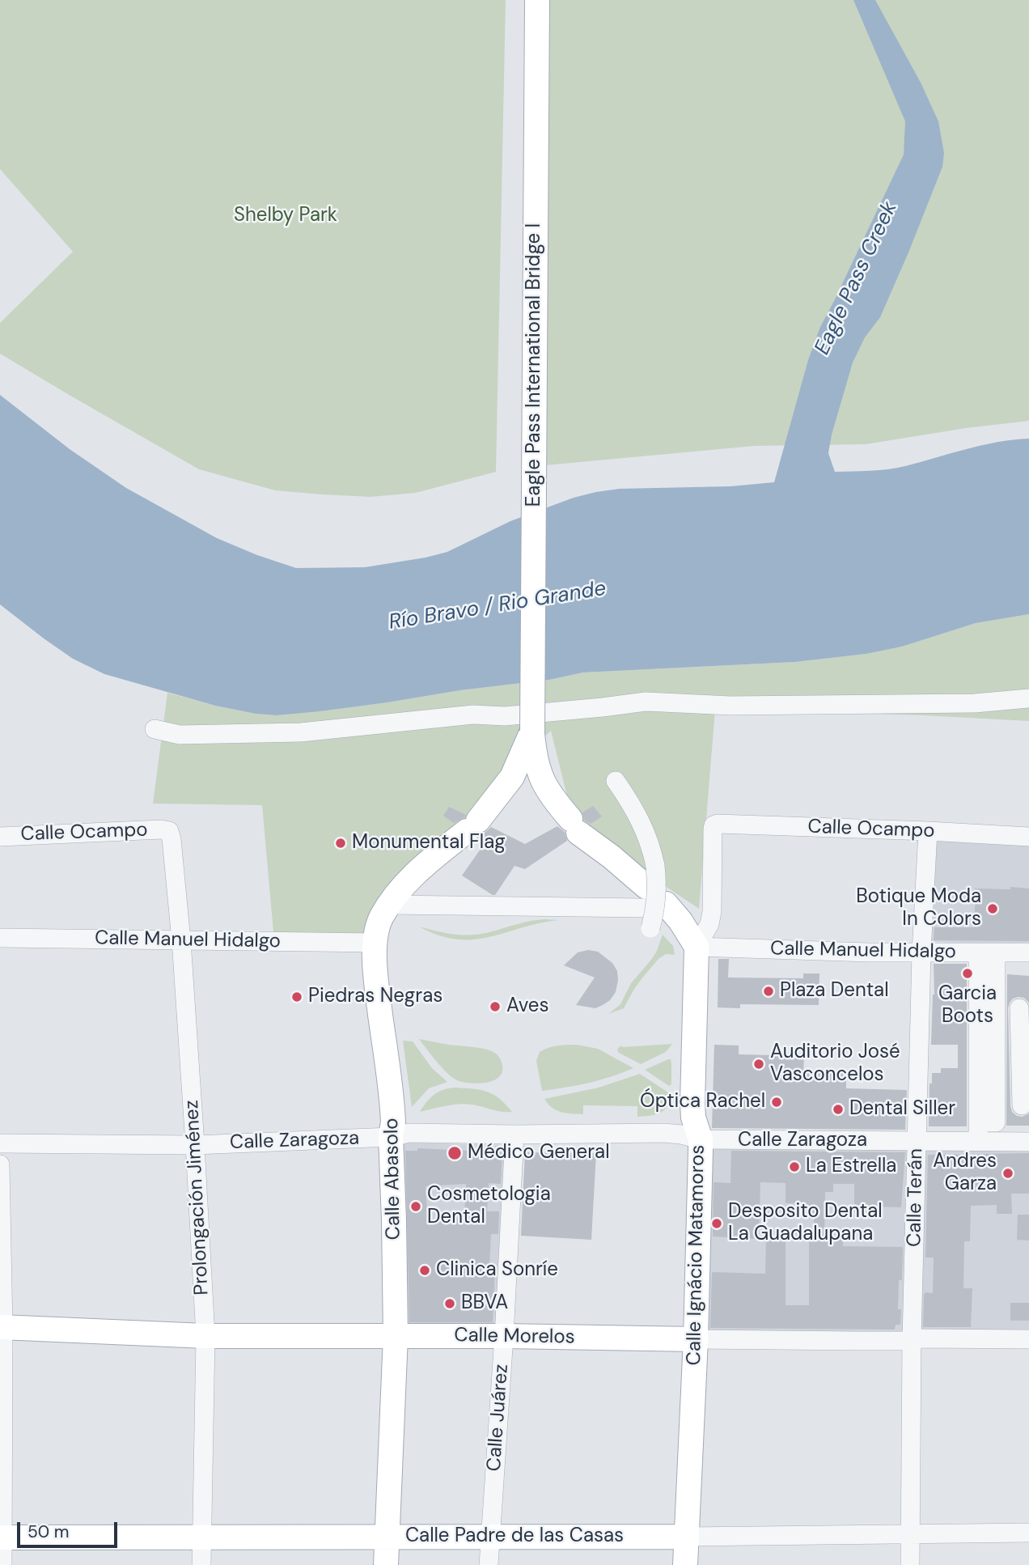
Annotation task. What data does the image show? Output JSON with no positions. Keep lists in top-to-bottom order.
{
  "streets": {
    "main road": [
      "Eagle Pass International Bridge I",
      "Calle Abasolo",
      "Calle Ignácio Matamoros",
      "Calle Morelos",
      "Calle Padre de las Casas"
    ],
    "street": [
      "Calle Ocampo",
      "Calle Manuel Hidalgo",
      "Calle Zaragoza",
      "Prolongación Jiménez",
      "Calle Terán",
      "Calle Juárez"
    ]
  },
  "crossings": [
    ["Eagle Pass International Bridge I", "Calle Abasolo"],
    ["Calle Ocampo", "Prolongación Jiménez"],
    ["Calle Ocampo", "Calle Terán"],
    ["Calle Ocampo", "Calle Ignácio Matamoros"],
    ["Calle Manuel Hidalgo", "Calle Abasolo"],
    ["Calle Manuel Hidalgo", "Prolongación Jiménez"],
    ["Calle Manuel Hidalgo", "Calle Terán"],
    ["Calle Manuel Hidalgo", "Calle Ignácio Matamoros"],
    ["Calle Zaragoza", "Calle Abasolo"],
    ["Calle Zaragoza", "Prolongación Jiménez"],
    ["Calle Zaragoza", "Calle Terán"],
    ["Calle Zaragoza", "Calle Ignácio Matamoros"],
    ["Calle Zaragoza", "Calle Juárez"],
    ["Calle Abasolo", "Calle Morelos"],
    ["Calle Abasolo", "Calle Padre de las Casas"],
    ["Prolongación Jiménez", "Calle Morelos"],
    ["Prolongación Jiménez", "Calle Padre de las Casas"],
    ["Calle Terán", "Calle Morelos"],
    ["Calle Terán", "Calle Padre de las Casas"],
    ["Calle Ignácio Matamoros", "Calle Morelos"],
    ["Calle Ignácio Matamoros", "Calle Padre de las Casas"],
    ["Calle Morelos", "Calle Juárez"],
    ["Calle Juárez", "Calle Padre de las Casas"]
  ],
  "water": ["Eagle Pass Creek", "Río Bravo / Rio Grande"],
  "parks": ["Shelby Park"],
  "places": [
    "Monumental Flag",
    "Botique Moda In Colors",
    "Garcia Boots",
    "Plaza Dental",
    "Piedras Negras",
    "Aves",
    "Auditorio José Vasconcelos",
    "Óptica Rachel",
    "Dental Siller",
    "Médico General",
    "La Estrella",
    "Andres Garza",
    "Cosmetologia Dental",
    "Desposito Dental La Guadalupana",
    "Clinica Sonríe",
    "BBVA"
  ],
  "scale_bar": "50 m"
}
